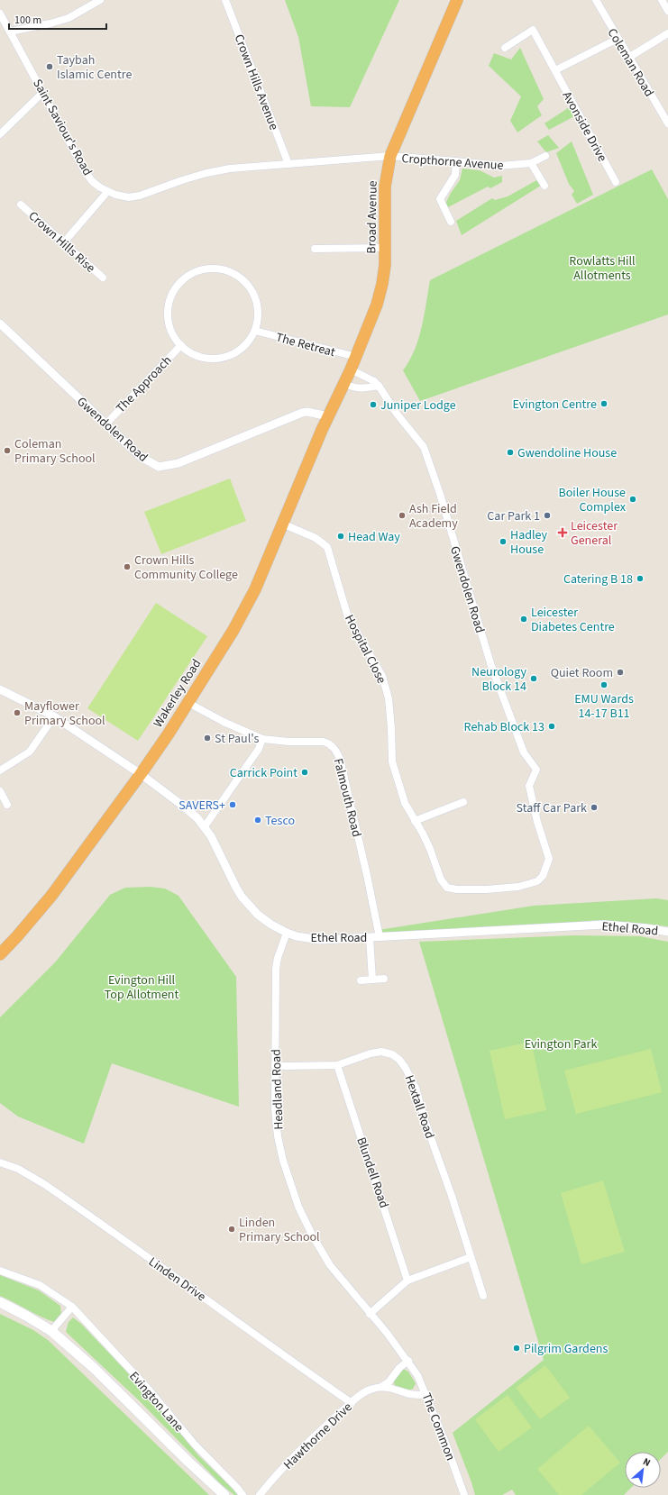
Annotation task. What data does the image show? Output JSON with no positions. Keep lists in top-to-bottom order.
{
  "streets": {
    "highway": ["Broad Avenue", "Wakerley Road"],
    "main road": ["Evington Lane"],
    "street": [
      "Coleman Road",
      "Crown Hills Avenue",
      "Avonside Drive",
      "Saint Saviour's Road",
      "Cropthorne Avenue",
      "Crown Hills Rise",
      "The Retreat",
      "The Approach",
      "Gwendolen Road",
      "Hospital Close",
      "Falmouth Road",
      "Ethel Road",
      "Headland Road",
      "Hextall Road",
      "Blundell Road",
      "Linden Drive",
      "The Common",
      "Hawthorne Drive"
    ]
  },
  "crossings": [
    ["Crown Hills Avenue", "Saint Saviour's Road"],
    ["Saint Saviour's Road", "Cropthorne Avenue"],
    ["Saint Saviour's Road", "Broad Avenue"],
    ["Cropthorne Avenue", "Broad Avenue"],
    ["Broad Avenue", "The Retreat"],
    ["Broad Avenue", "Gwendolen Road"],
    ["Broad Avenue", "Wakerley Road"],
    ["The Retreat", "The Approach"],
    ["The Approach", "Gwendolen Road"],
    ["Gwendolen Road", "Hospital Close"],
    ["Gwendolen Road", "Wakerley Road"],
    ["Hospital Close", "Wakerley Road"],
    ["Wakerley Road", "Falmouth Road"],
    ["Wakerley Road", "Ethel Road"],
    ["Falmouth Road", "Ethel Road"],
    ["Ethel Road", "Headland Road"],
    ["Headland Road", "Hextall Road"],
    ["Headland Road", "The Common"],
    ["Headland Road", "Hawthorne Drive"],
    ["Hextall Road", "Blundell Road"],
    ["Linden Drive", "Hawthorne Drive"],
    ["The Common", "Hawthorne Drive"]
  ],
  "parks": ["Rowlatts Hill Allotments", "Evington Hill Top Allotment", "Evington Park"],
  "places": {
    "other": [
      "Taybah Islamic Centre",
      "Evington Centre",
      "Juniper Lodge",
      "Coleman Primary School",
      "Gwendoline House",
      "Boiler House Complex",
      "Ash Field Academy",
      "Car Park 1",
      "Head Way",
      "Hadley House",
      "Crown Hills Community College",
      "Catering B 18",
      "Leicester Diabetes Centre",
      "Quiet Room",
      "Neurology Block 14",
      "EMU Wards 14-17 B11",
      "Mayflower Primary School",
      "Rehab Block 13",
      "St Paul's",
      "Carrick Point",
      "SAVERS+",
      "Staff Car Park",
      "Tesco",
      "Linden Primary School",
      "Pilgrim Gardens"
    ],
    "health": ["Leicester General"]
  },
  "scale_bar": "100 m",
  "north": "top right"
}
